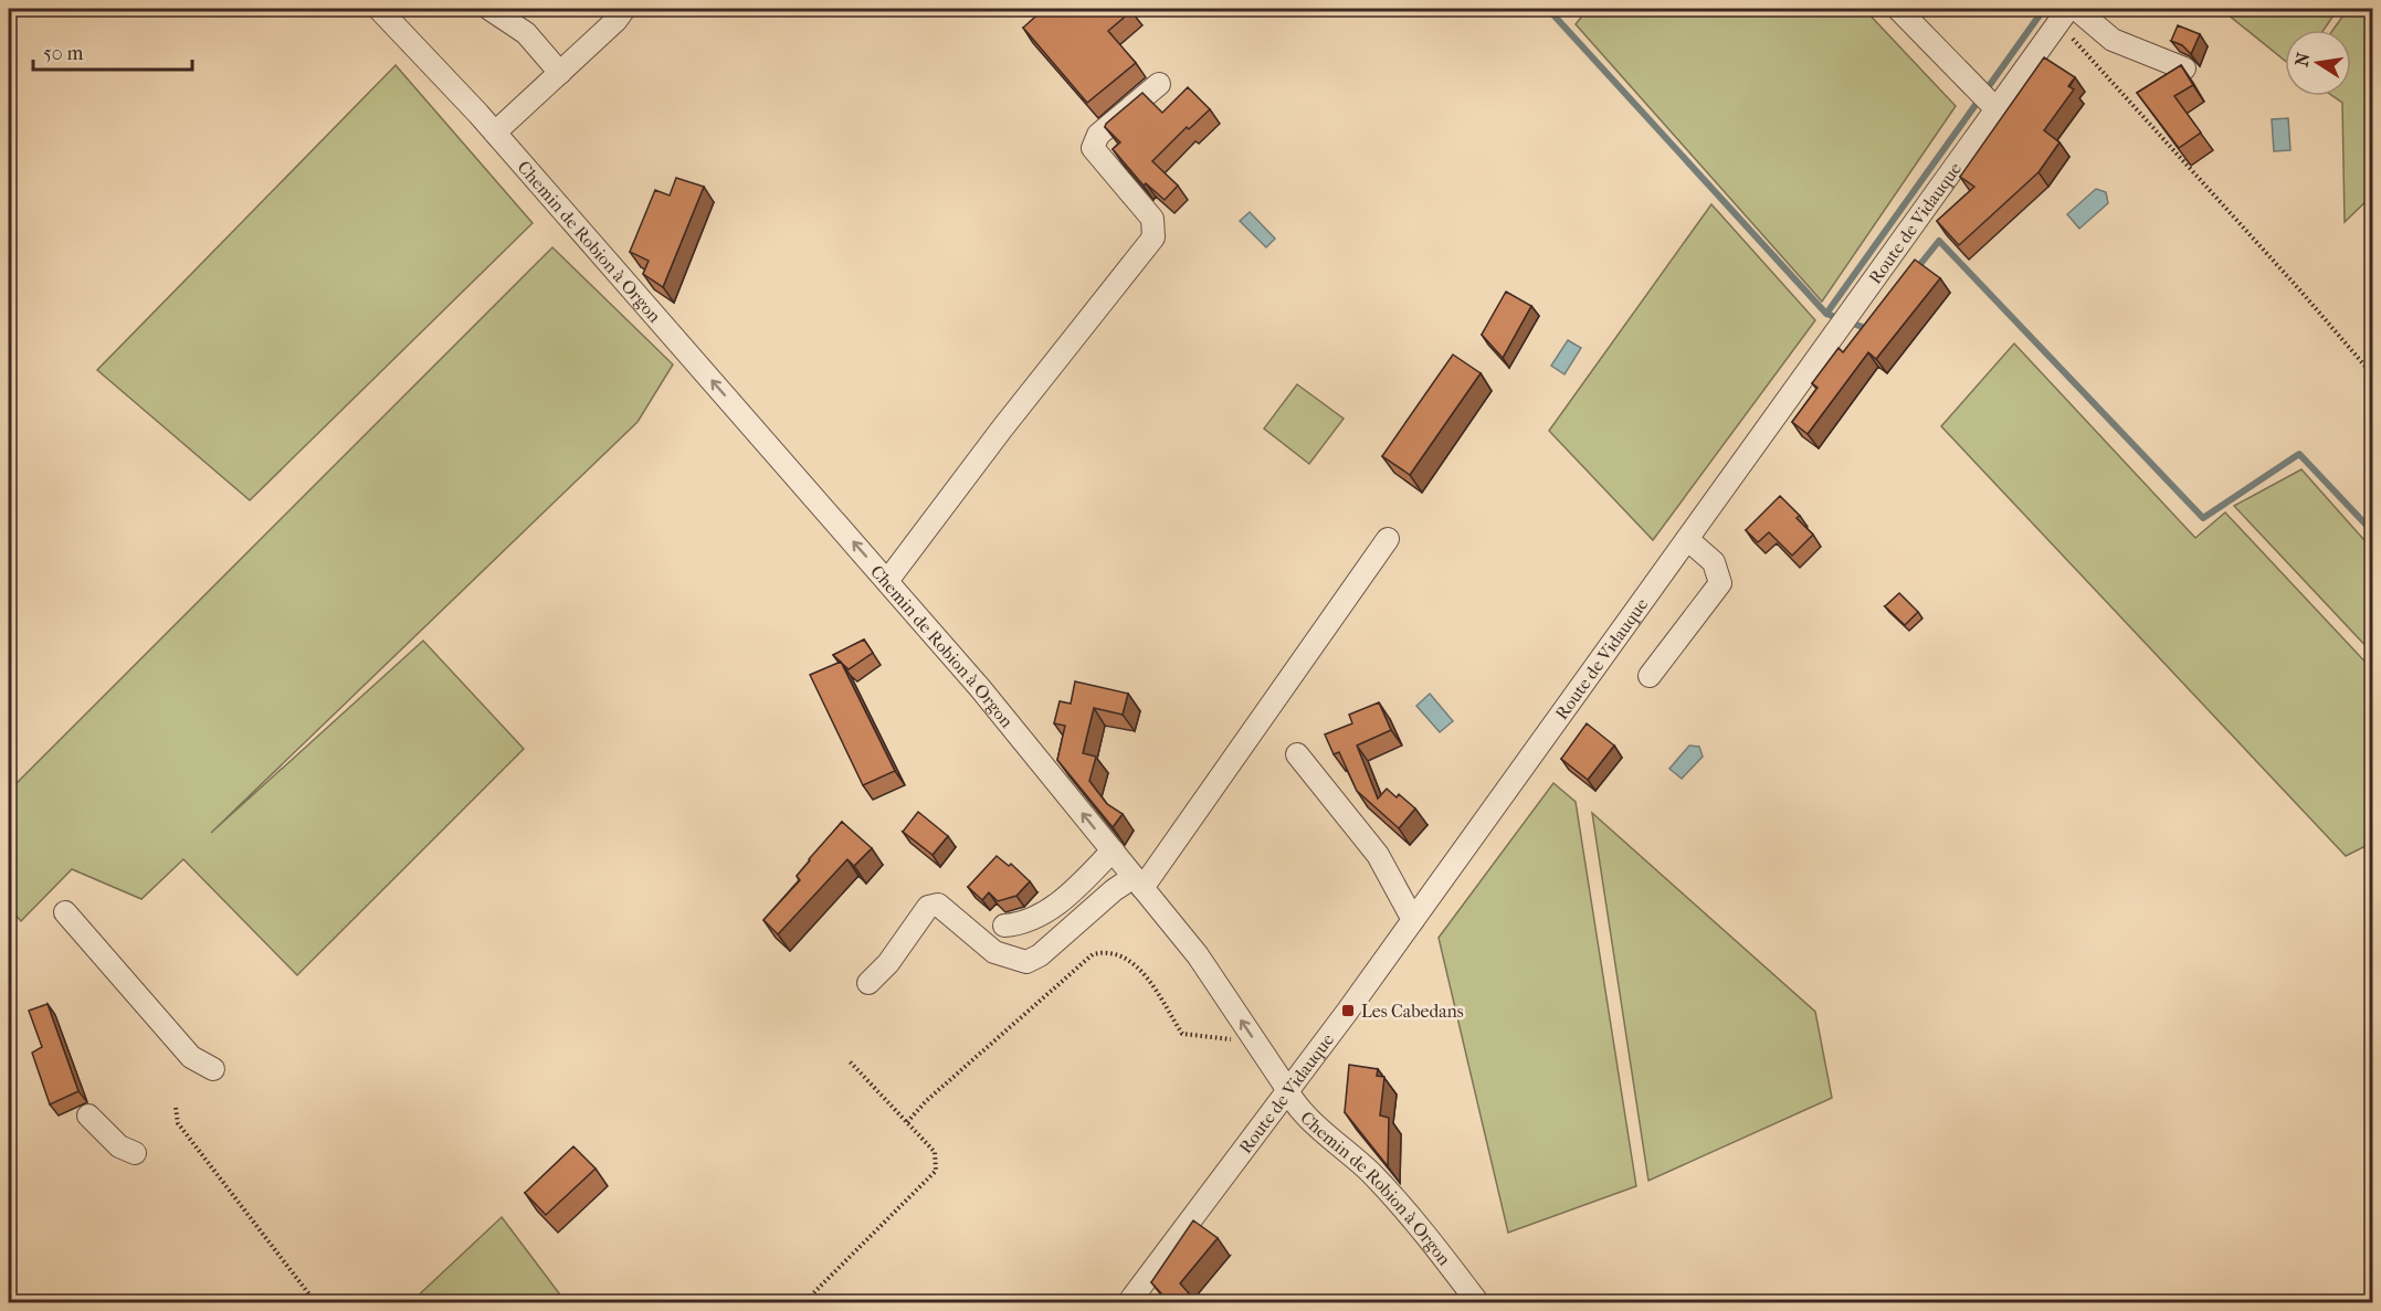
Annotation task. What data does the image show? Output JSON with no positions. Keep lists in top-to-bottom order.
{
  "streets": {
    "street": ["Route de Vidauque", "Chemin de Robion à Orgon"]
  },
  "crossings": [
    ["Route de Vidauque", "Chemin de Robion à Orgon"]
  ],
  "one_way": ["Chemin de Robion à Orgon"],
  "places": {
    "transit": ["Les Cabedans"]
  },
  "scale_bar": "50 m",
  "north": "left"
}
